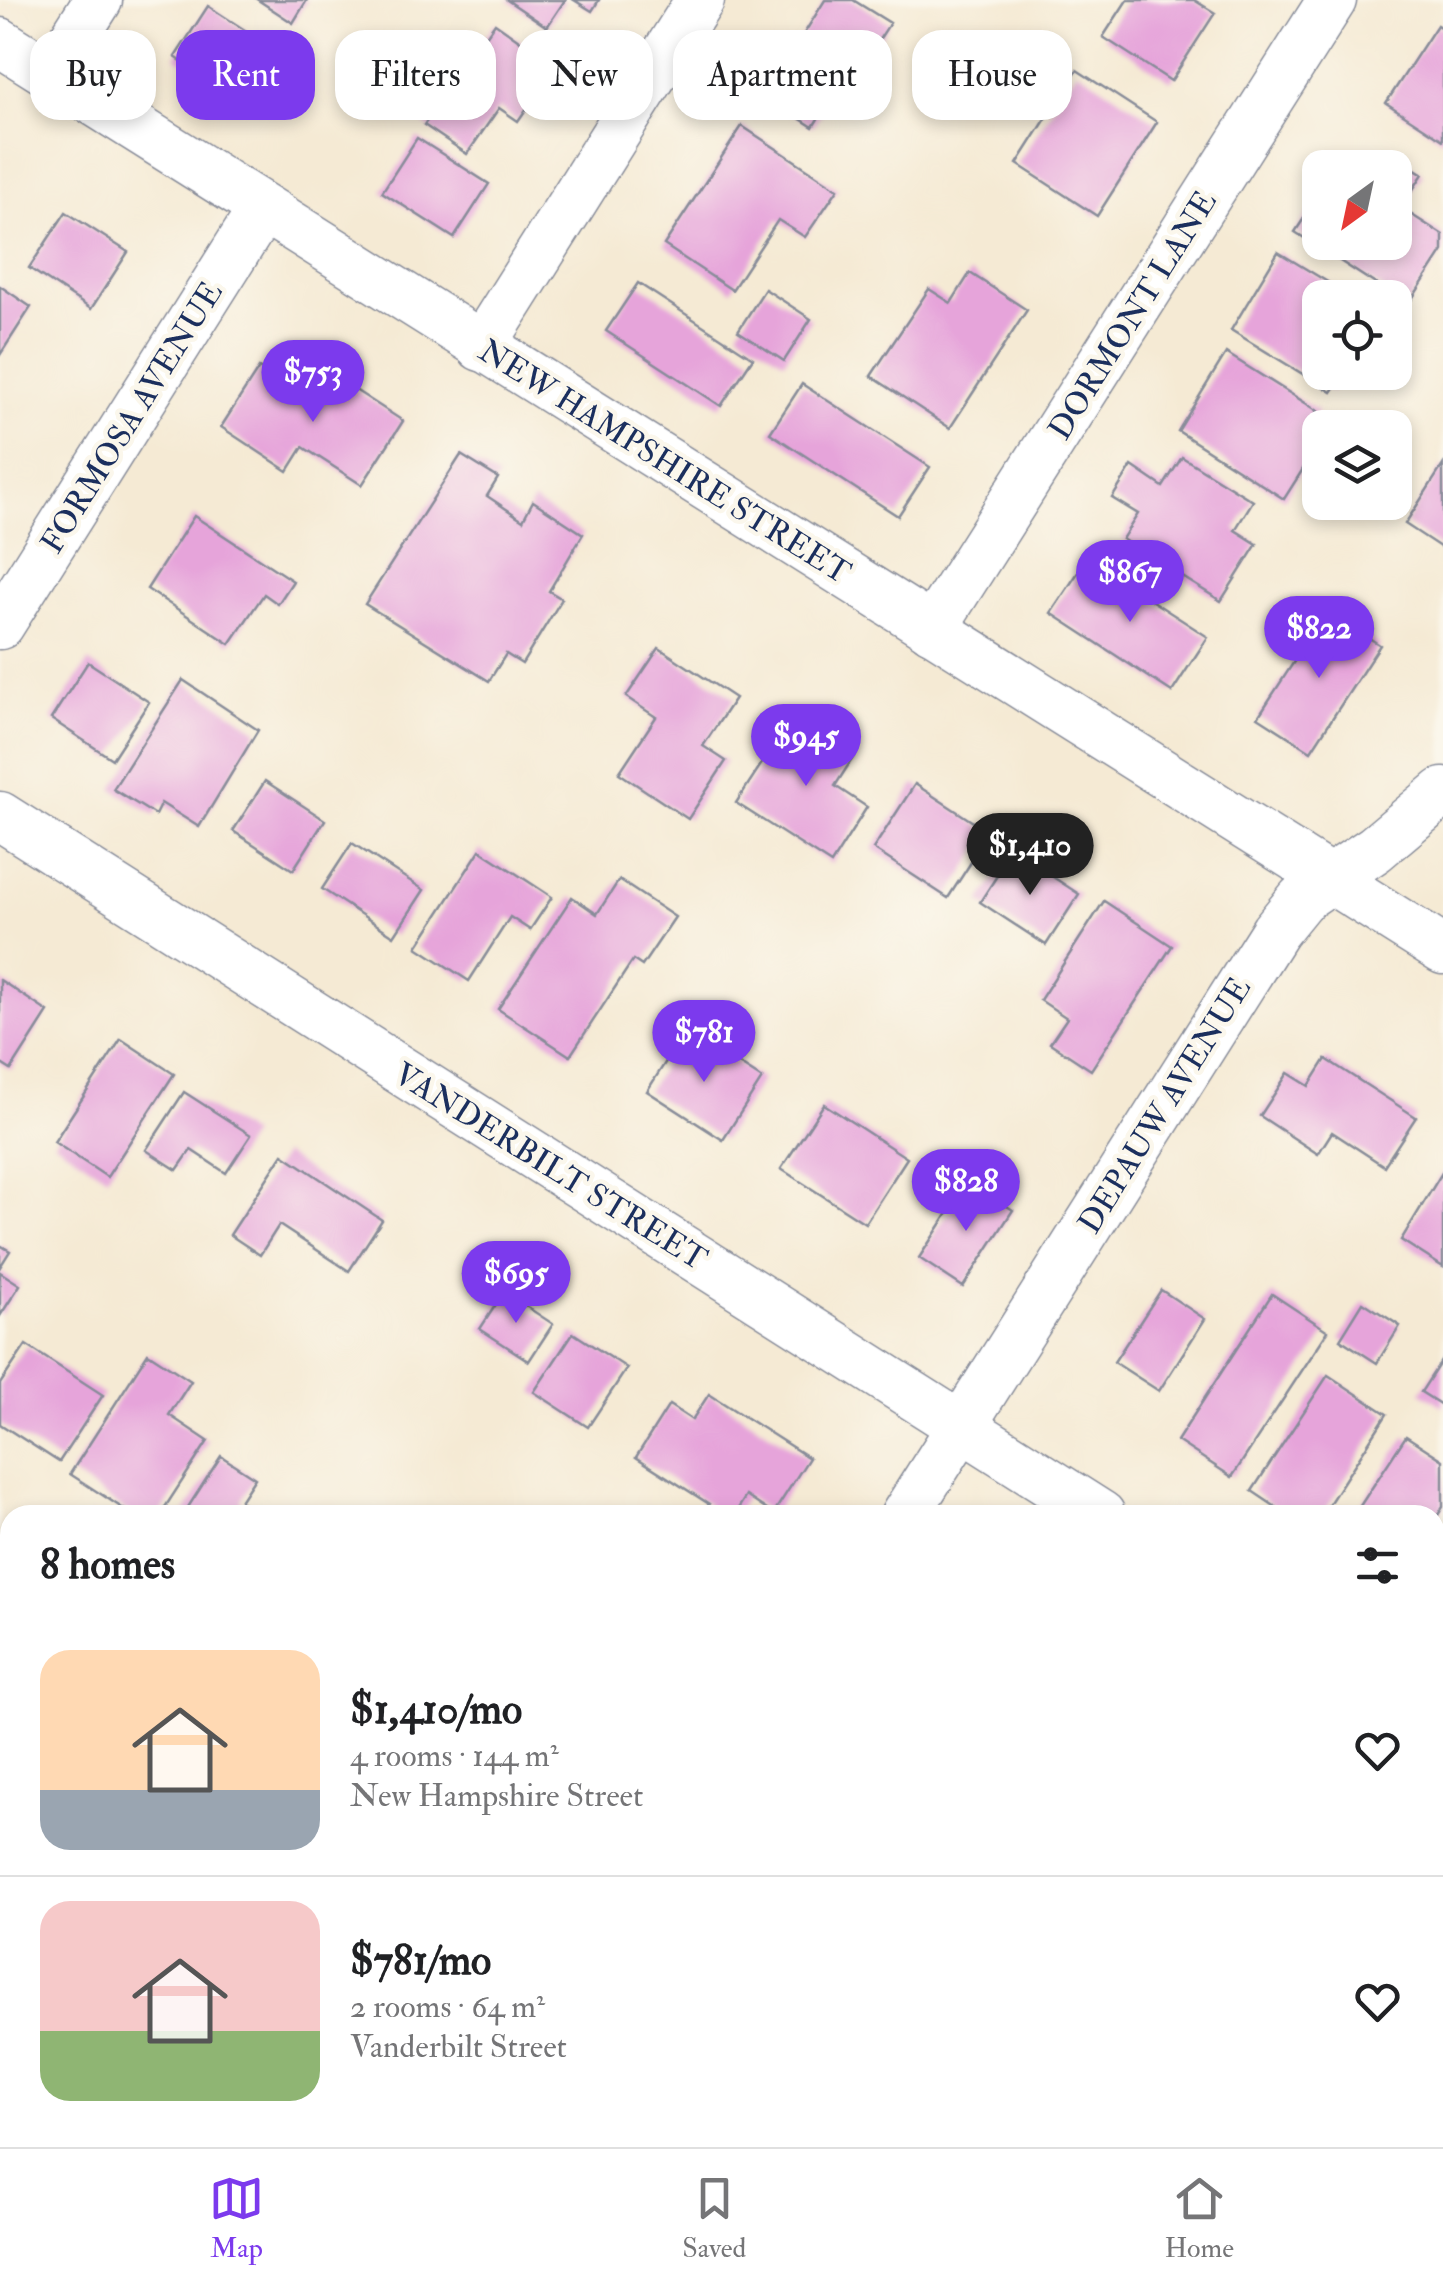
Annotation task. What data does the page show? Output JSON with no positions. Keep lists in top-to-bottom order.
{
  "streets": {
    "street": [
      "DORMONT LANE",
      "FORMOSA AVENUE",
      "NEW HAMPSHIRE STREET",
      "DEPAUW AVENUE",
      "VANDERBILT STREET"
    ]
  },
  "crossings": [
    ["DORMONT LANE", "NEW HAMPSHIRE STREET"],
    ["FORMOSA AVENUE", "NEW HAMPSHIRE STREET"],
    ["NEW HAMPSHIRE STREET", "DEPAUW AVENUE"],
    ["DEPAUW AVENUE", "VANDERBILT STREET"]
  ],
  "north": "bottom left",
  "page": {
    "chip": [
      "Buy",
      "Rent",
      "Filters",
      "New",
      "Apartment",
      "House"
    ],
    "price": [
      "$753",
      "$867",
      "$822",
      "$945",
      "$1,410",
      "$781",
      "$828",
      "$695"
    ],
    "heading": "8 homes",
    "list": [
      {
        "name": "$1,410/mo",
        "note": "4 rooms · 144 m² · New Hampshire Street"
      },
      {
        "name": "$781/mo",
        "note": "2 rooms · 64 m² · Vanderbilt Street"
      }
    ],
    "tabs": ["Map", "Saved", "Home"]
  }
}
